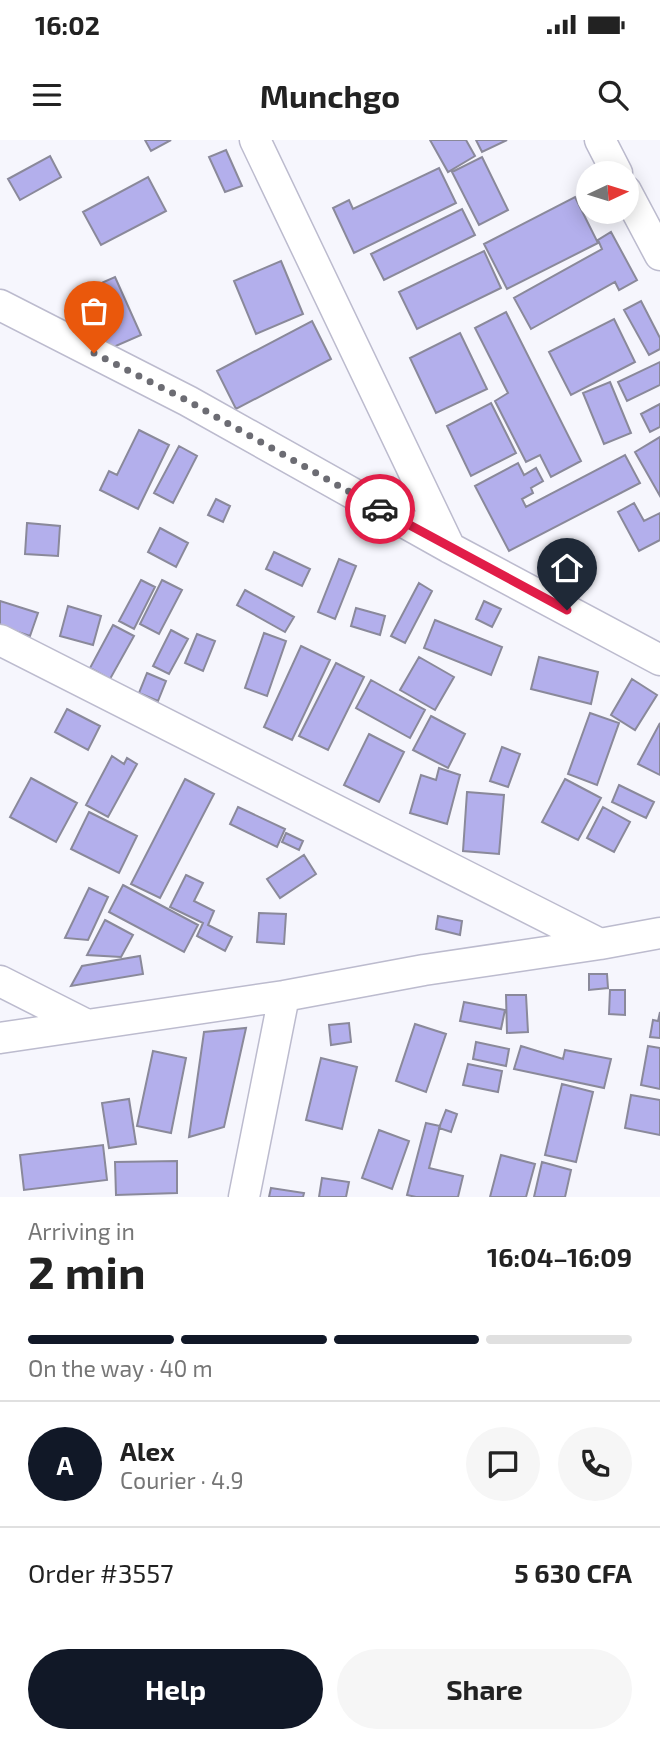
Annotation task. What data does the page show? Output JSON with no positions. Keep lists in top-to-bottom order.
{
  "north": "right",
  "page": {
    "status": "16:02",
    "header": "Munchgo",
    "heading": ["2 min", "Arriving in", "16:04–16:09"],
    "panel": [
      "Alex",
      "Courier · 4.9",
      "Order #3557",
      "5 630 CFA"
    ],
    "bar": "On the way · 40 m",
    "round": "A",
    "buttons": ["Help", "Share"]
  }
}
